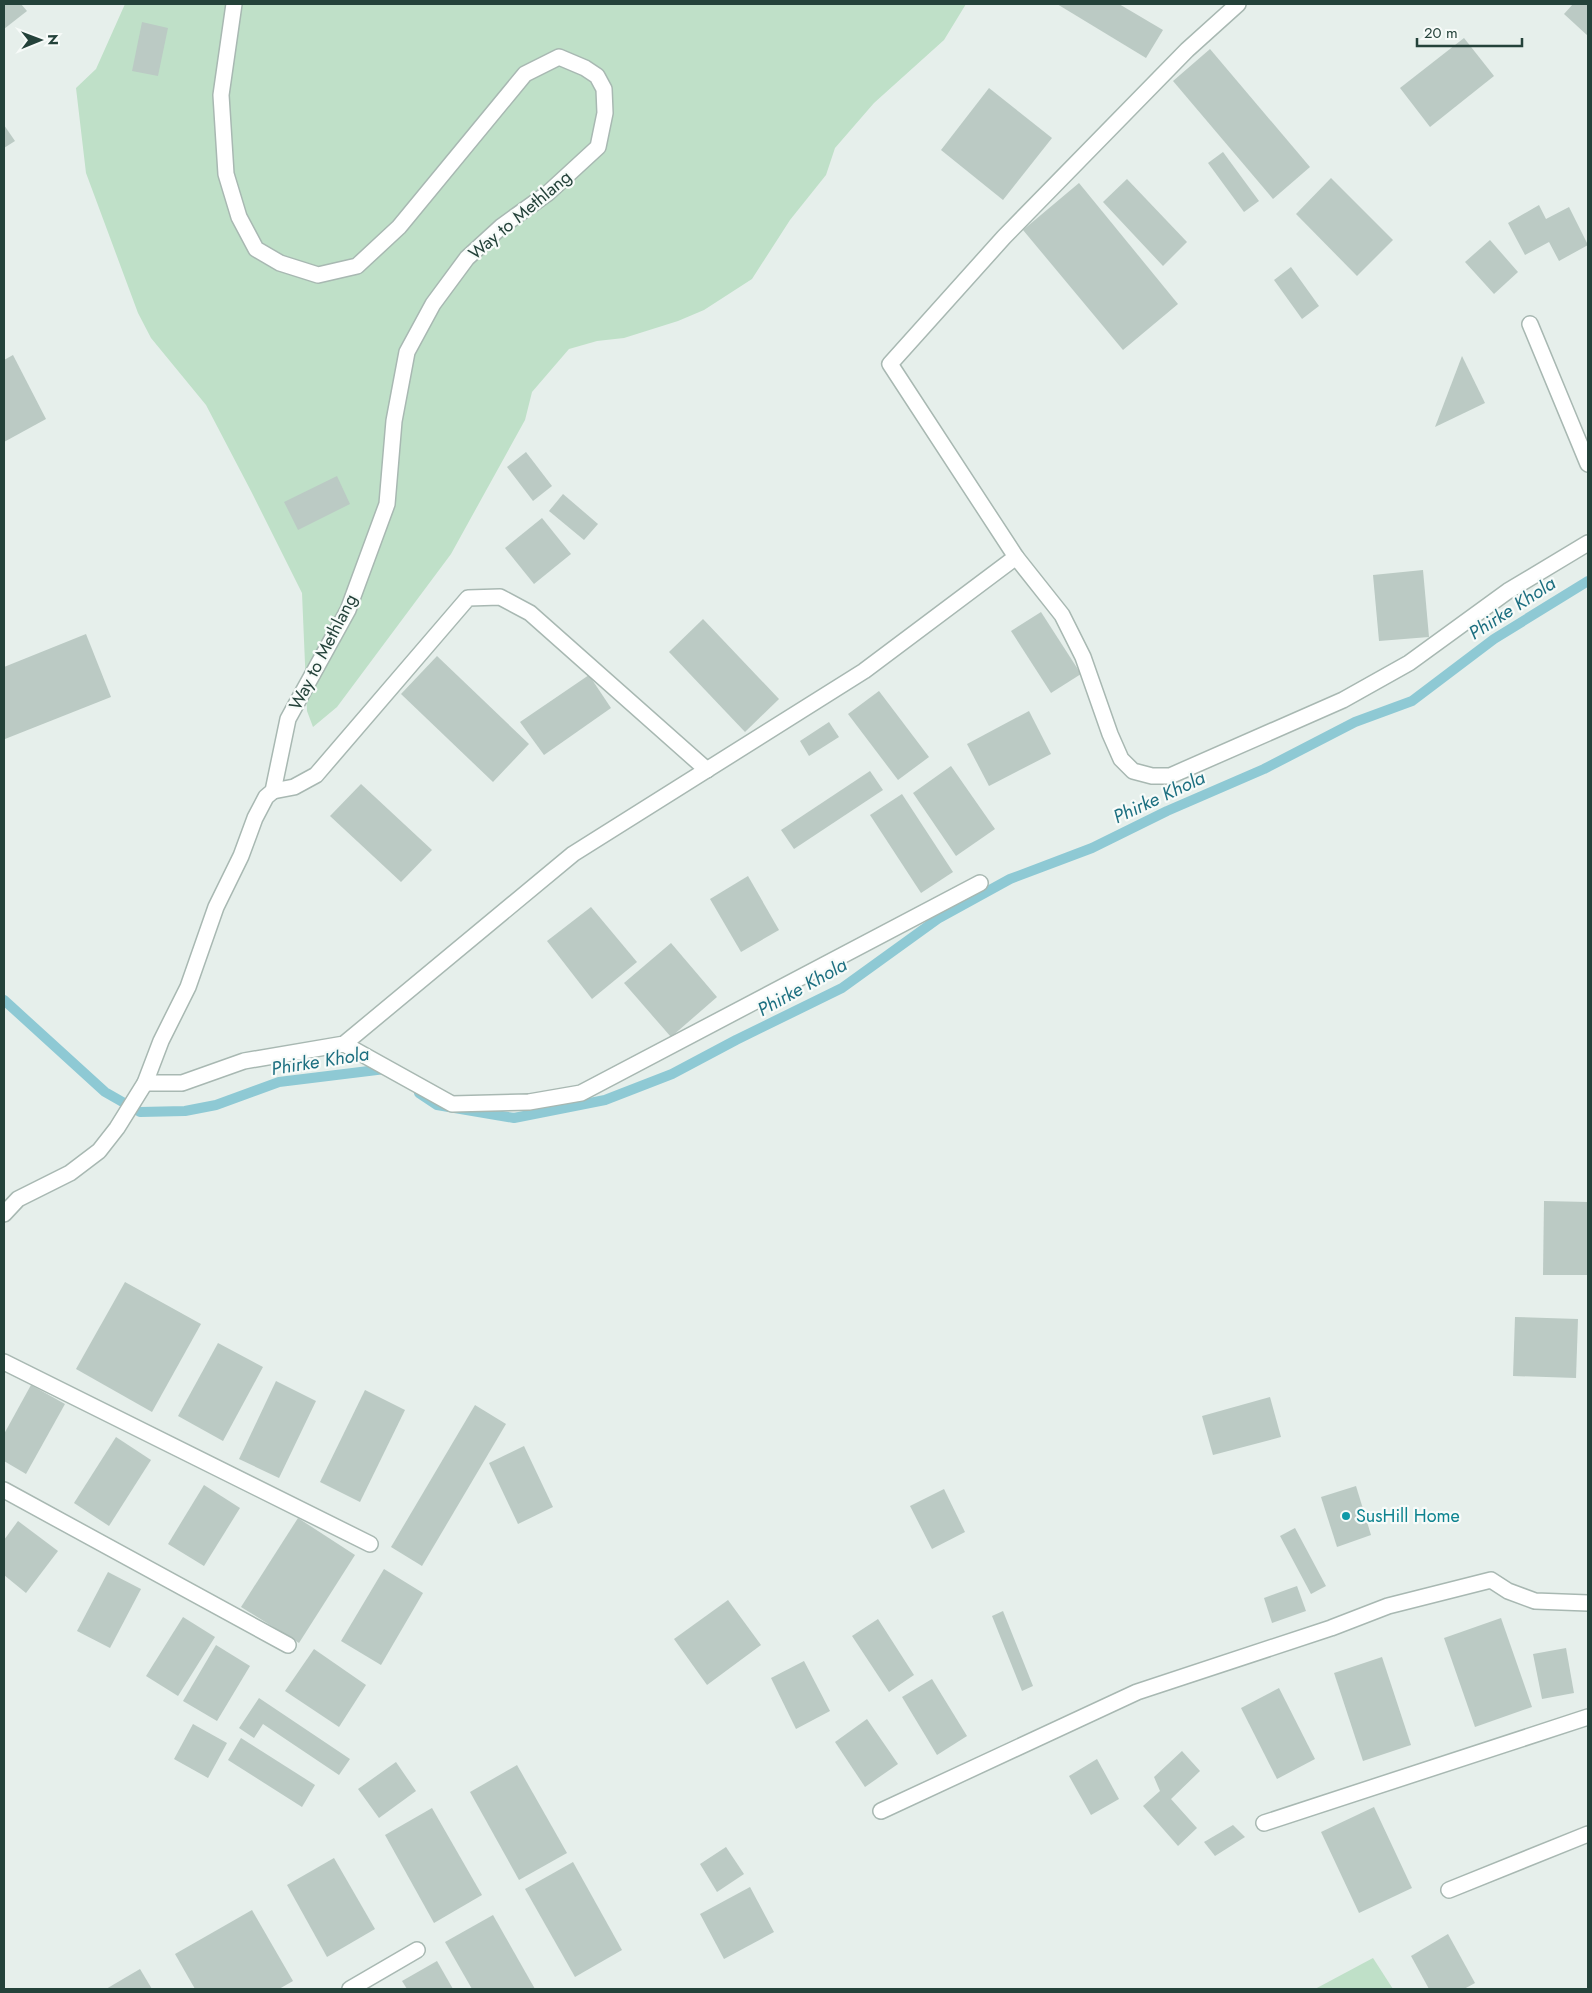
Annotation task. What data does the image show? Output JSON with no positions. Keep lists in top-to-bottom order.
{
  "streets": {
    "street": ["Way to Methlang"]
  },
  "water": ["Phirke Khola"],
  "places": ["SusHill Home"],
  "scale_bar": "20 m",
  "north": "right"
}
